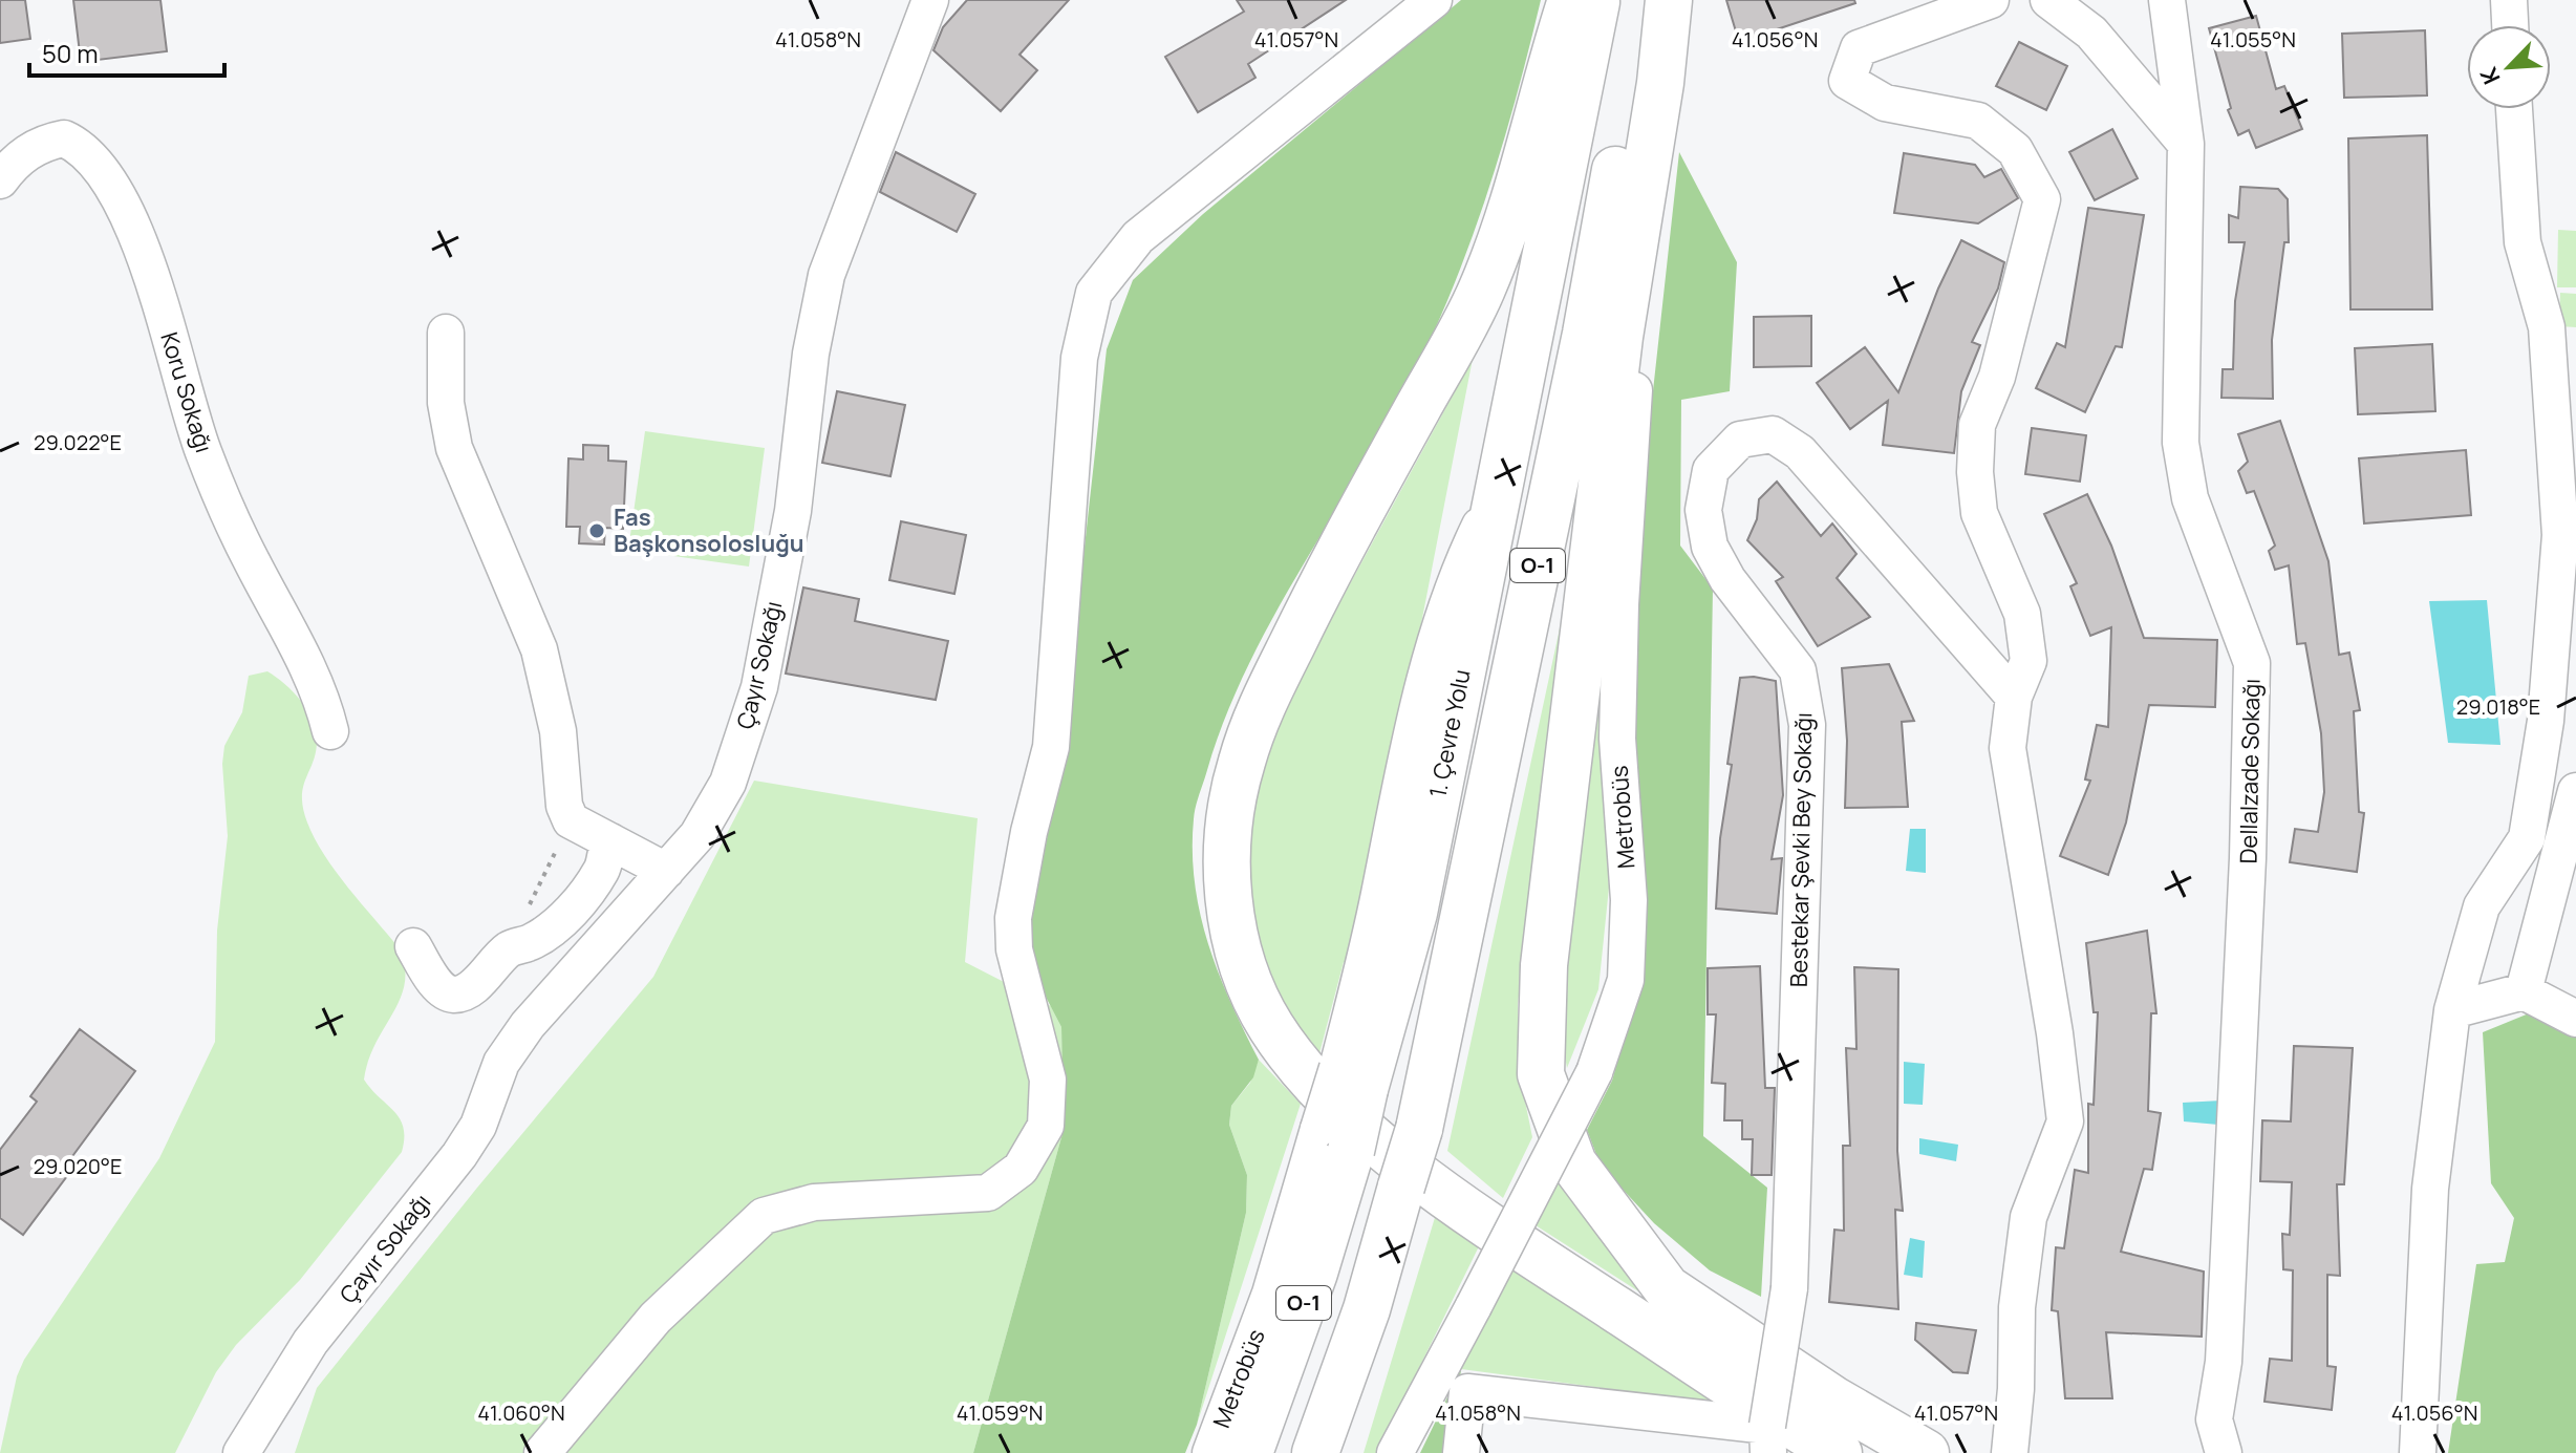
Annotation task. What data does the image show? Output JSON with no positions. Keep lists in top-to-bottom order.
{
  "streets": {
    "highway": ["O-1", "1. Çevre Yolu"],
    "street": [
      "Koru Sokağı",
      "Çayır Sokağı",
      "Dellalzade Sokağı",
      "Metrobüs",
      "Bestekar Şevki Bey Sokağı"
    ]
  },
  "crossings": [
    ["1. Çevre Yolu", "Metrobüs"]
  ],
  "places": ["Fas Başkonsolosluğu"],
  "scale_bar": "50 m",
  "north": "bottom left",
  "coordinates": [
    "41.058°N",
    "41.057°N",
    "41.056°N",
    "41.055°N",
    "29.022°E",
    "29.018°E",
    "29.020°E",
    "41.060°N",
    "41.059°N"
  ]
}
